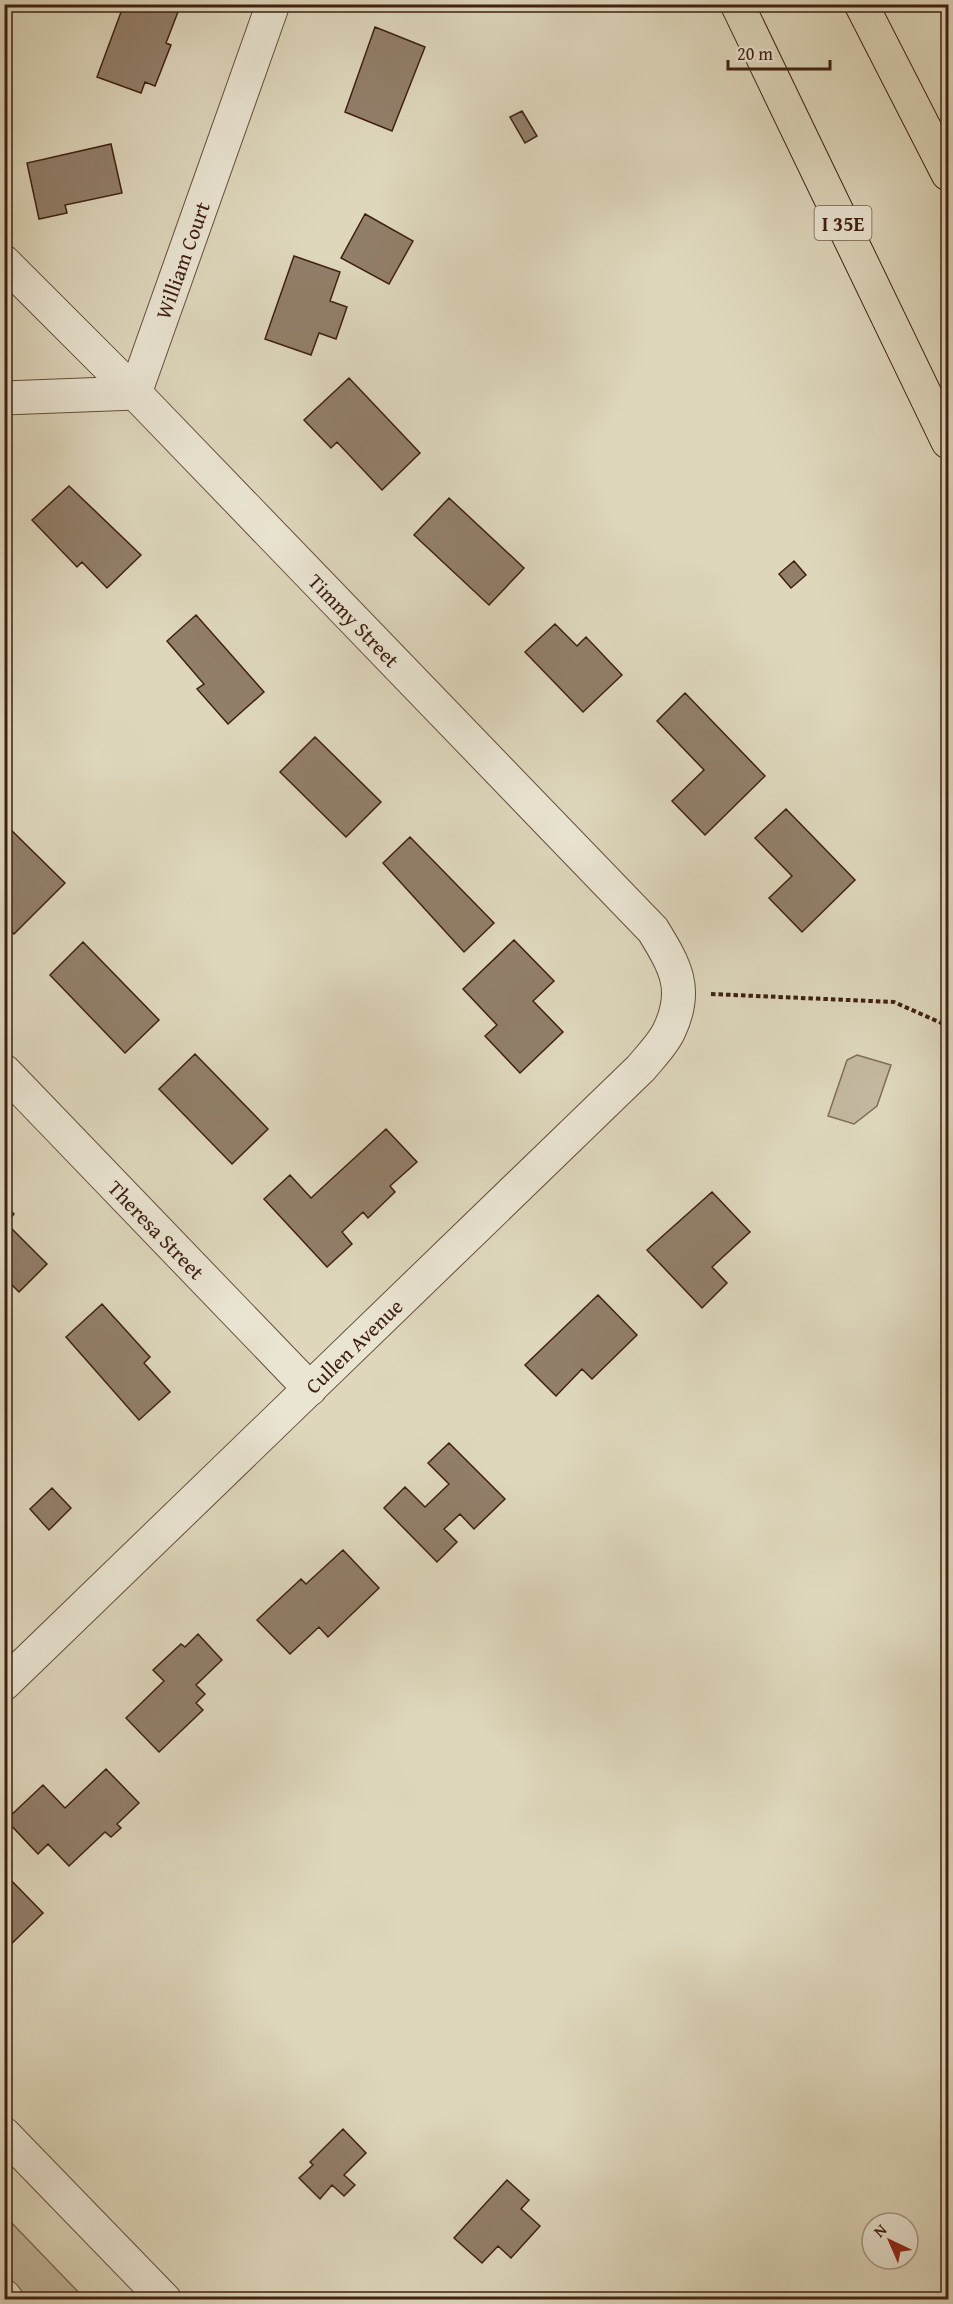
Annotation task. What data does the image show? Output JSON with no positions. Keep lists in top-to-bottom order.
{
  "streets": {
    "highway": ["I 35E"],
    "street": [
      "William Court",
      "Timmy Street",
      "Theresa Street",
      "Cullen Avenue"
    ]
  },
  "crossings": [
    ["William Court", "Timmy Street"],
    ["Timmy Street", "Cullen Avenue"],
    ["Theresa Street", "Cullen Avenue"]
  ],
  "scale_bar": "20 m",
  "north": "top left"
}
